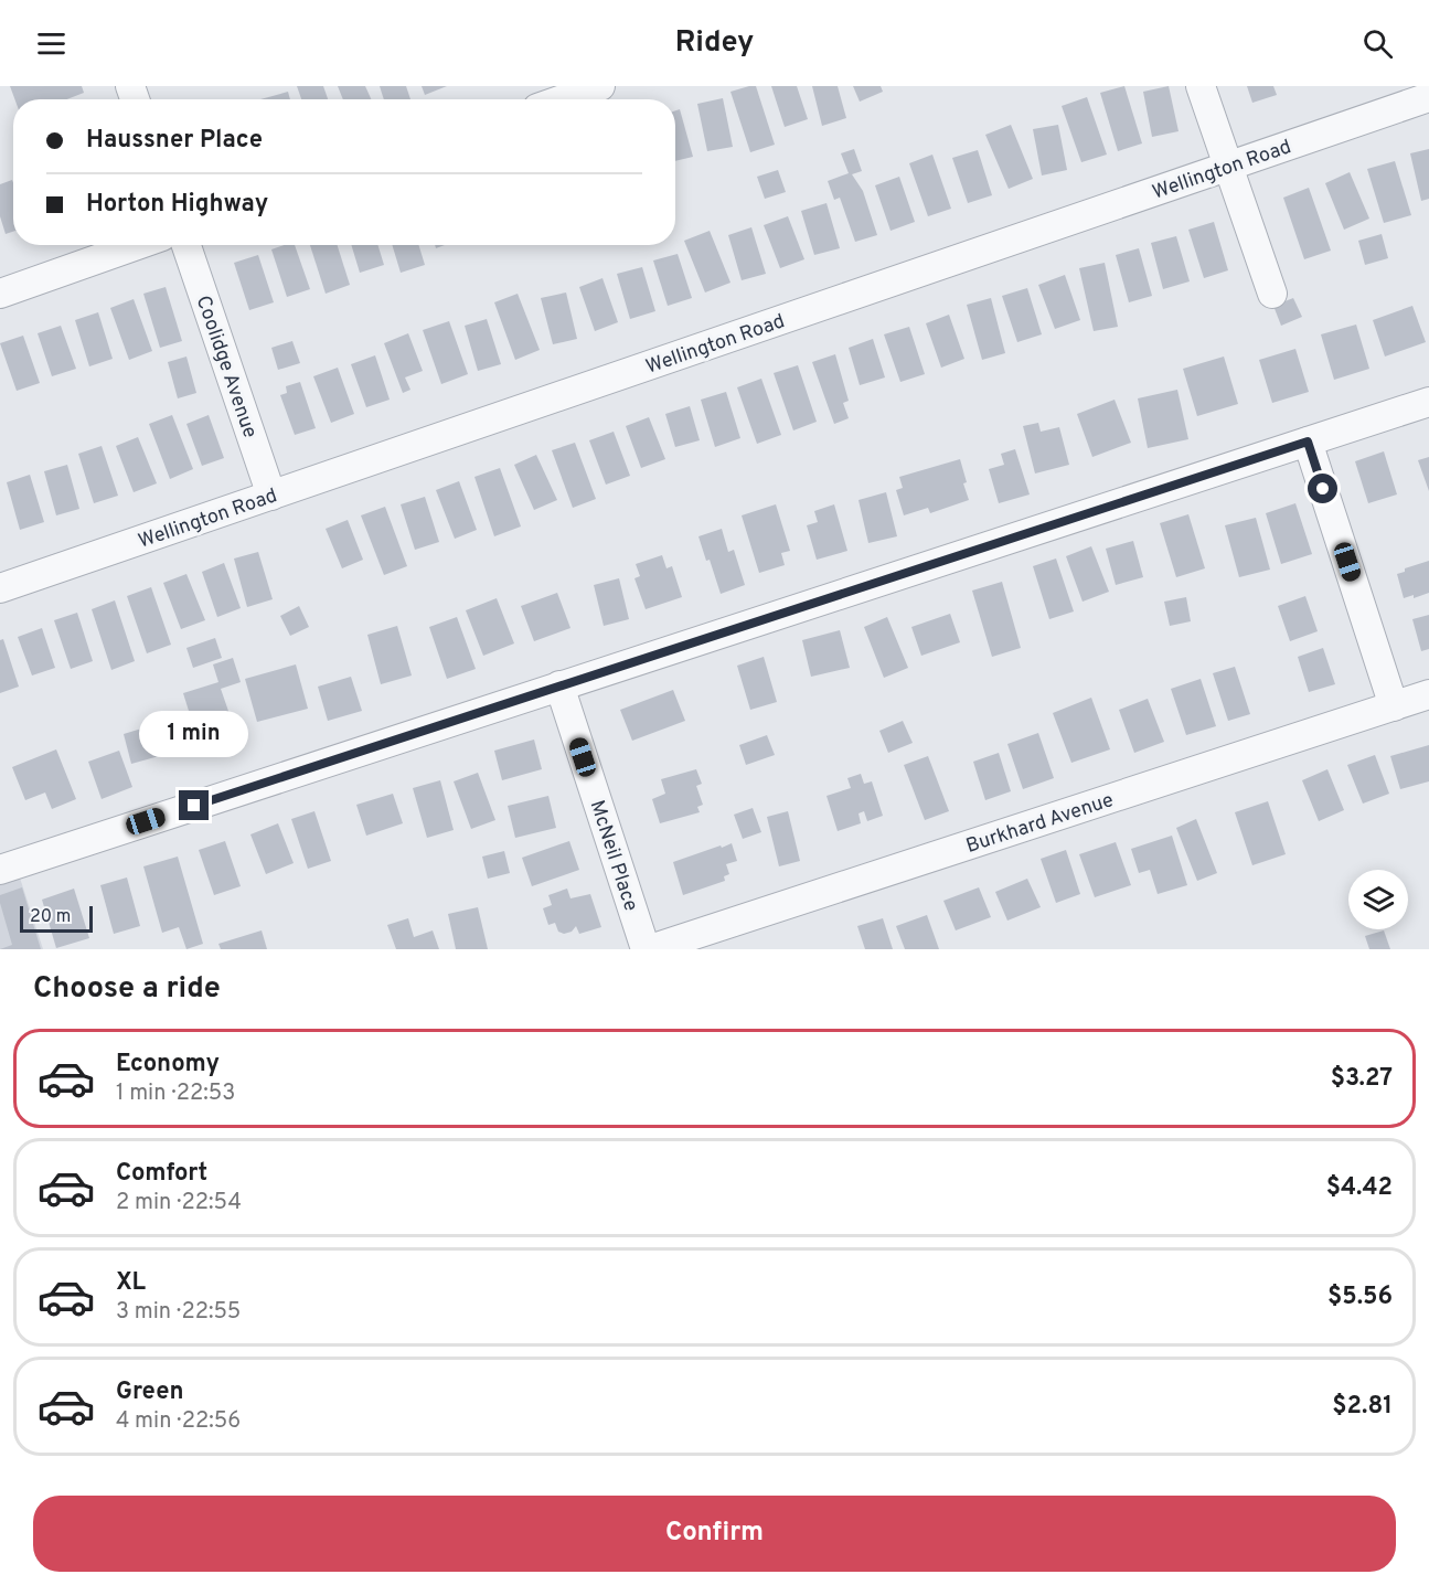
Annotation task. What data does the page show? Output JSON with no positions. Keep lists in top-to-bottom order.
{
  "streets": {
    "street": [
      "Wellington Road",
      "Coolidge Avenue",
      "Burkhard Avenue",
      "McNeil Place"
    ]
  },
  "crossings": [
    ["Wellington Road", "Coolidge Avenue"],
    ["Burkhard Avenue", "McNeil Place"]
  ],
  "scale_bar": "20 m",
  "page": {
    "header": "Ridey",
    "banner": ["Haussner Place", "Horton Highway"],
    "bubble": "1 min",
    "scale": "20 m",
    "heading": "Choose a ride",
    "list": [
      {
        "name": "Economy",
        "note": "1 min · 22:53",
        "value": "$3.27"
      },
      {
        "name": "Comfort",
        "note": "2 min · 22:54",
        "value": "$4.42"
      },
      {
        "name": "XL",
        "note": "3 min · 22:55",
        "value": "$5.56"
      },
      {
        "name": "Green",
        "note": "4 min · 22:56",
        "value": "$2.81"
      }
    ],
    "buttons": "Confirm"
  }
}
